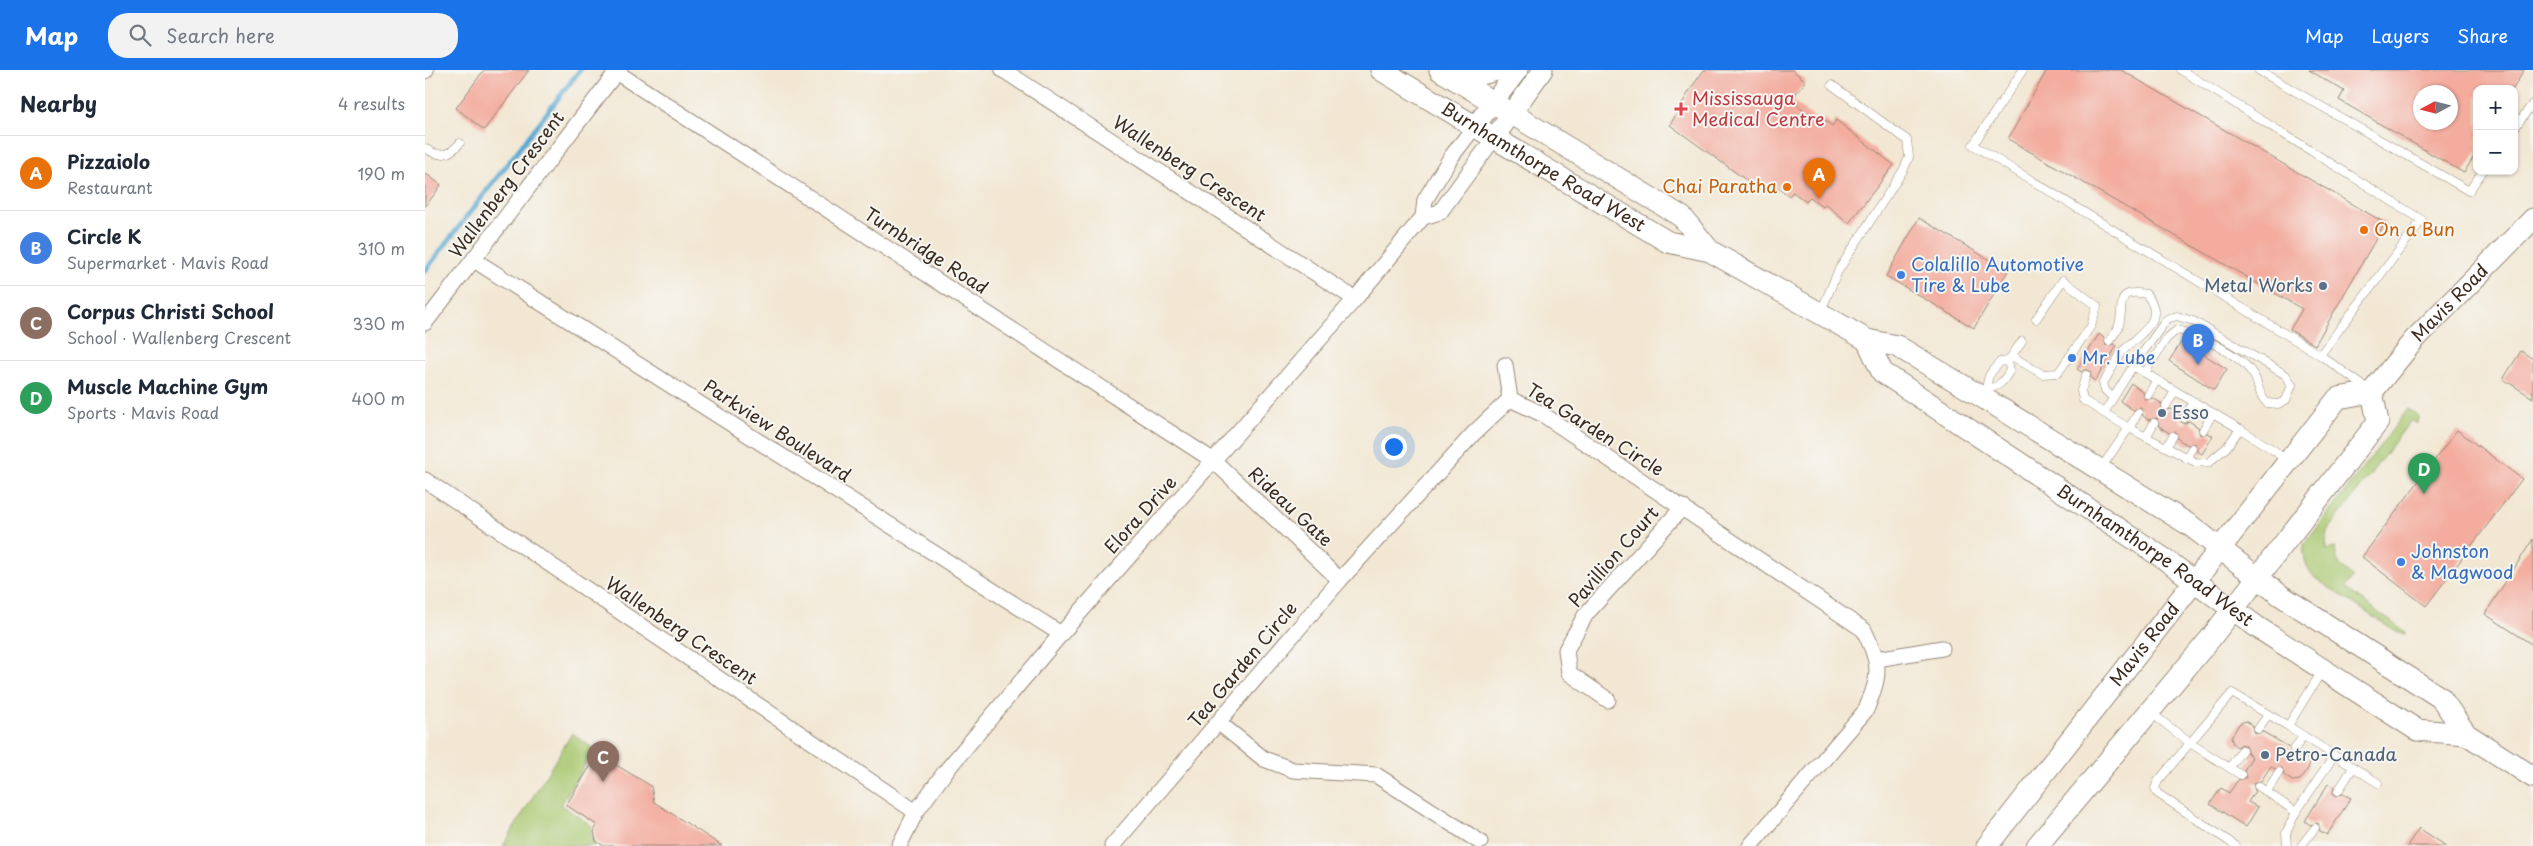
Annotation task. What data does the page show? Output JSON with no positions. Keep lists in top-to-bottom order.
{
  "streets": {
    "main road": ["Burnhamthorpe Road West", "Mavis Road"],
    "street": [
      "Wallenberg Crescent",
      "Turnbridge Road",
      "Tea Garden Circle",
      "Parkview Boulevard",
      "Rideau Gate",
      "Elora Drive",
      "Pavillion Court"
    ]
  },
  "crossings": [
    ["Burnhamthorpe Road West", "Mavis Road"],
    ["Burnhamthorpe Road West", "Elora Drive"],
    ["Wallenberg Crescent", "Turnbridge Road"],
    ["Wallenberg Crescent", "Parkview Boulevard"],
    ["Wallenberg Crescent", "Elora Drive"],
    ["Turnbridge Road", "Rideau Gate"],
    ["Turnbridge Road", "Elora Drive"],
    ["Tea Garden Circle", "Rideau Gate"],
    ["Tea Garden Circle", "Pavillion Court"],
    ["Parkview Boulevard", "Elora Drive"],
    ["Rideau Gate", "Elora Drive"]
  ],
  "places": {
    "health": ["Mississauga Medical Centre"],
    "other": [
      "Chai Paratha",
      "On a Bun",
      "Colalillo Automotive Tire & Lube",
      "Metal Works",
      "Mr. Lube",
      "Esso",
      "Johnston & Magwood",
      "Petro-Canada"
    ]
  },
  "north": "left",
  "page": {
    "header": "Map",
    "search": "Search here",
    "nav": ["Map", "Layers", "Share"],
    "heading": ["Nearby", "4 results"],
    "map_buttons": ["+", "−"],
    "list": [
      {
        "mark": "A",
        "name": "Pizzaiolo",
        "note": "Restaurant",
        "value": "190 m"
      },
      {
        "mark": "B",
        "name": "Circle K",
        "note": "Supermarket · Mavis Road",
        "value": "310 m"
      },
      {
        "mark": "C",
        "name": "Corpus Christi School",
        "note": "School · Wallenberg Crescent",
        "value": "330 m"
      },
      {
        "mark": "D",
        "name": "Muscle Machine Gym",
        "note": "Sports · Mavis Road",
        "value": "400 m"
      }
    ],
    "pins": [
      "A",
      "B",
      "D",
      "C"
    ]
  }
}
